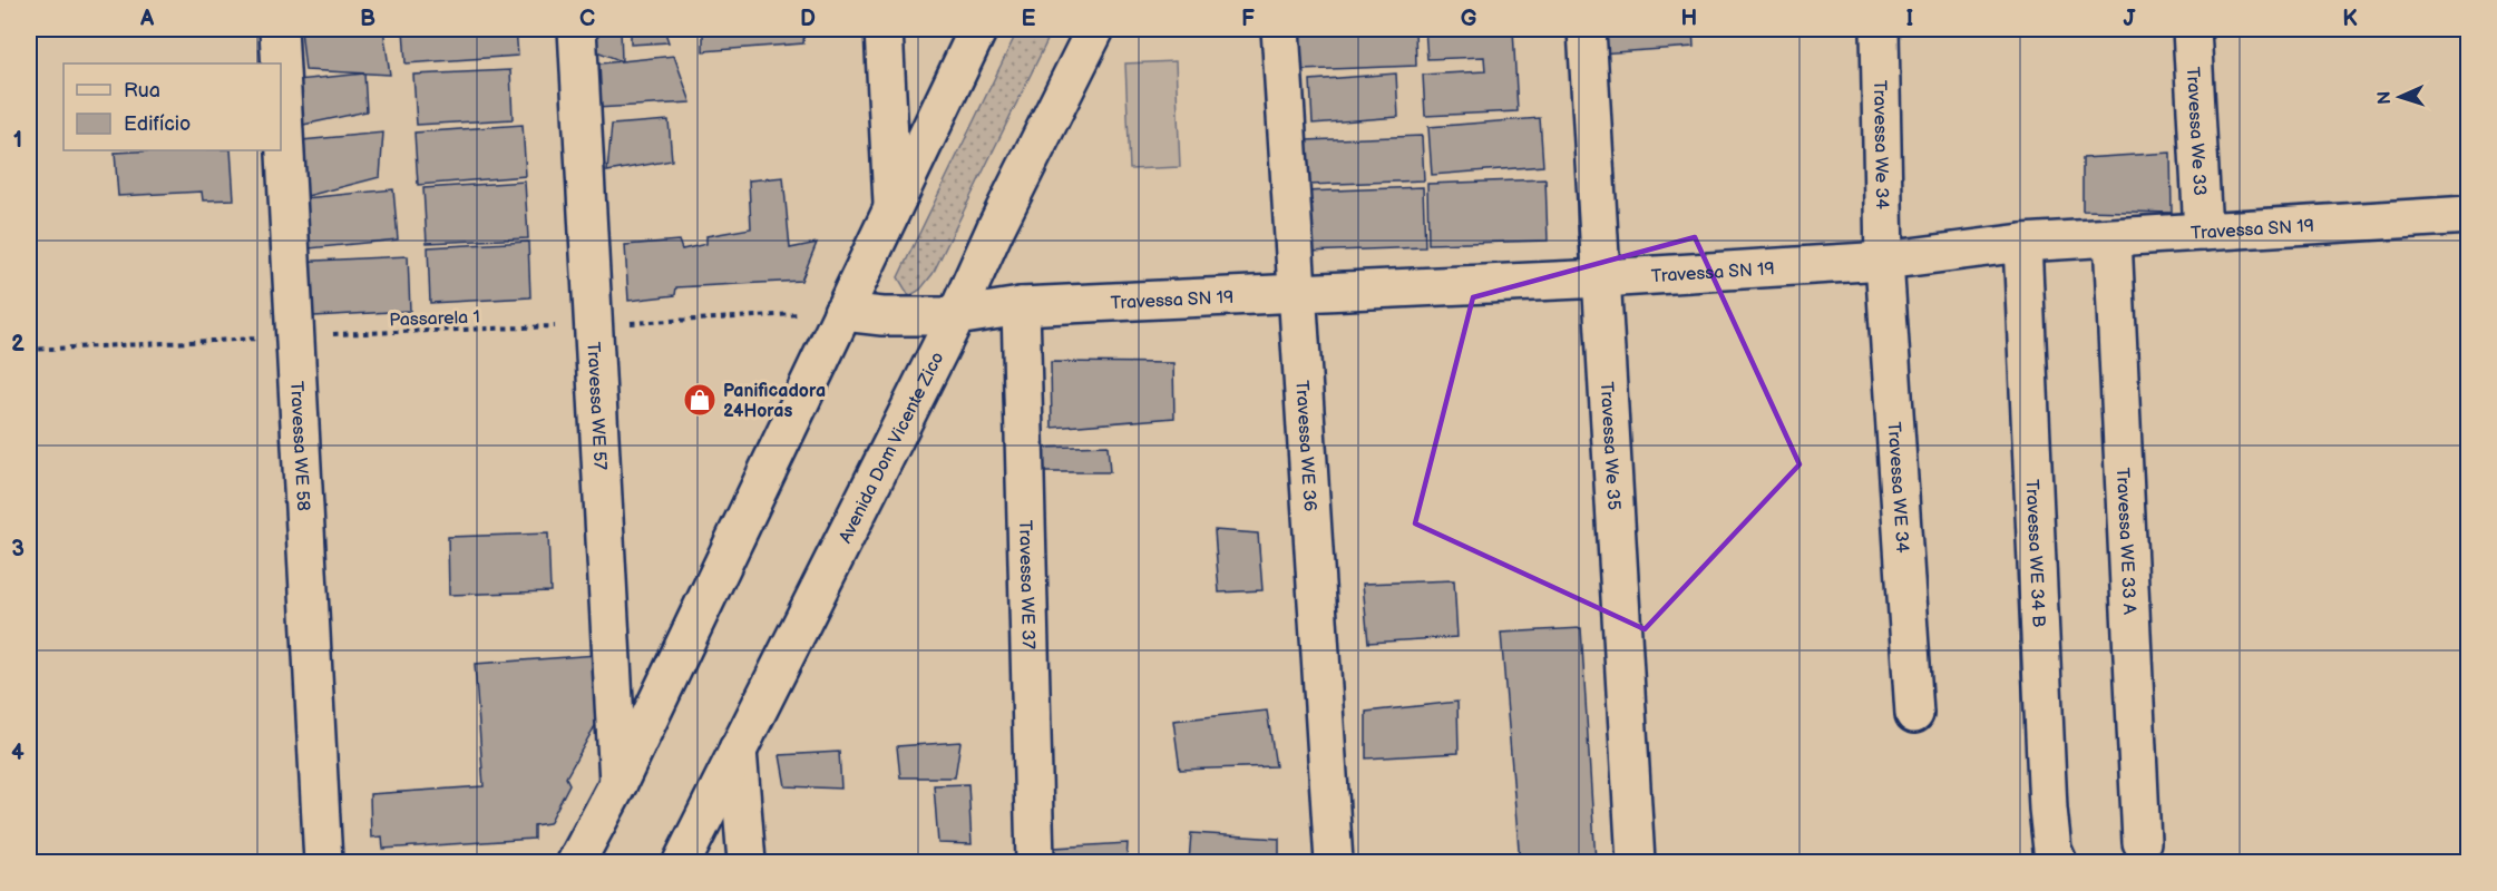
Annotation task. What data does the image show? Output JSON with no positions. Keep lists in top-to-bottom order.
{
  "streets": {
    "street": [
      "Travessa We 33",
      "Travessa We 34",
      "Travessa SN 19",
      "Travessa WE 57",
      "Travessa WE 58",
      "Travessa WE 36",
      "Travessa We 35",
      "Avenida Dom Vicente Zico",
      "Travessa WE 34",
      "Travessa WE 33 A",
      "Travessa WE 34 B",
      "Travessa WE 37"
    ],
    "path": ["Passarela 1"]
  },
  "crossings": [
    ["Travessa We 33", "Travessa SN 19"],
    ["Travessa We 34", "Travessa SN 19"],
    ["Travessa We 34", "Travessa WE 34"],
    ["Travessa SN 19", "Passarela 1"],
    ["Travessa SN 19", "Travessa WE 36"],
    ["Travessa SN 19", "Travessa We 35"],
    ["Travessa SN 19", "Avenida Dom Vicente Zico"],
    ["Travessa SN 19", "Travessa WE 34"],
    ["Travessa SN 19", "Travessa WE 33 A"],
    ["Travessa SN 19", "Travessa WE 34 B"],
    ["Travessa SN 19", "Travessa WE 37"],
    ["Passarela 1", "Travessa WE 57"],
    ["Passarela 1", "Travessa WE 58"]
  ],
  "places": {
    "shop": ["Panificadora 24Horas"]
  },
  "legend": ["Rua", "Edifício"],
  "north": "left",
  "grid": {
    "columns": [
      "A",
      "B",
      "C",
      "D",
      "E",
      "F",
      "G",
      "H",
      "I",
      "J",
      "K"
    ],
    "rows": [
      "1",
      "2",
      "3",
      "4"
    ]
  }
}
